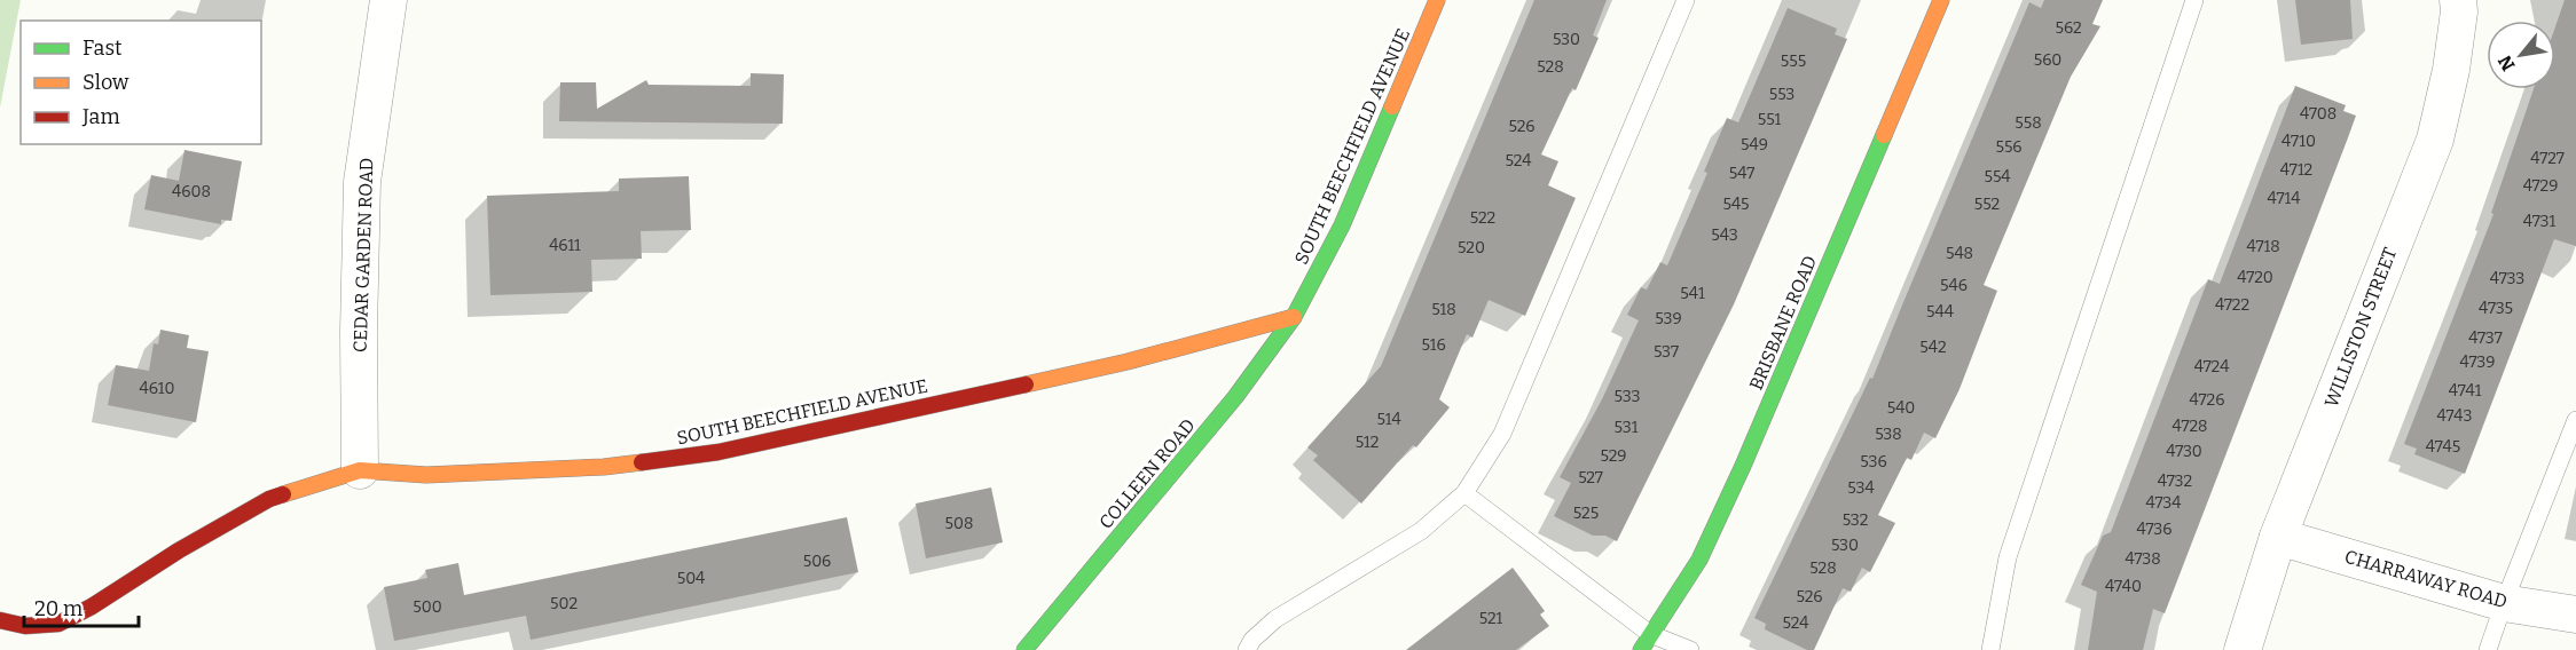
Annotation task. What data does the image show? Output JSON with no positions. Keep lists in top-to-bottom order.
{
  "streets": {
    "street": [
      "SOUTH BEECHFIELD AVENUE",
      "CEDAR GARDEN ROAD",
      "BRISBANE ROAD",
      "WILLISTON STREET",
      "COLLEEN ROAD",
      "CHARRAWAY ROAD"
    ]
  },
  "crossings": [
    ["SOUTH BEECHFIELD AVENUE", "CEDAR GARDEN ROAD"],
    ["SOUTH BEECHFIELD AVENUE", "COLLEEN ROAD"],
    ["WILLISTON STREET", "CHARRAWAY ROAD"]
  ],
  "house_numbers": [
    "562",
    "530",
    "560",
    "555",
    "528",
    "553",
    "4708",
    "551",
    "558",
    "526",
    "4710",
    "549",
    "556",
    "4727",
    "524",
    "4712",
    "547",
    "554",
    "4729",
    "4608",
    "4714",
    "545",
    "552",
    "522",
    "4731",
    "543",
    "4611",
    "4718",
    "520",
    "548",
    "4720",
    "4733",
    "546",
    "541",
    "4722",
    "4735",
    "518",
    "544",
    "539",
    "4737",
    "516",
    "542",
    "537",
    "4739",
    "4724",
    "4610",
    "4741",
    "533",
    "4726",
    "540",
    "4743",
    "514",
    "4728",
    "531",
    "538",
    "512",
    "4745",
    "4730",
    "529",
    "536",
    "527",
    "4732",
    "534",
    "4734",
    "525",
    "532",
    "508",
    "4736",
    "530",
    "4738",
    "506",
    "528",
    "504",
    "4740",
    "526",
    "502",
    "500",
    "521",
    "524"
  ],
  "legend": ["Fast", "Slow", "Jam"],
  "scale_bar": "20 m",
  "north": "bottom left"
}
